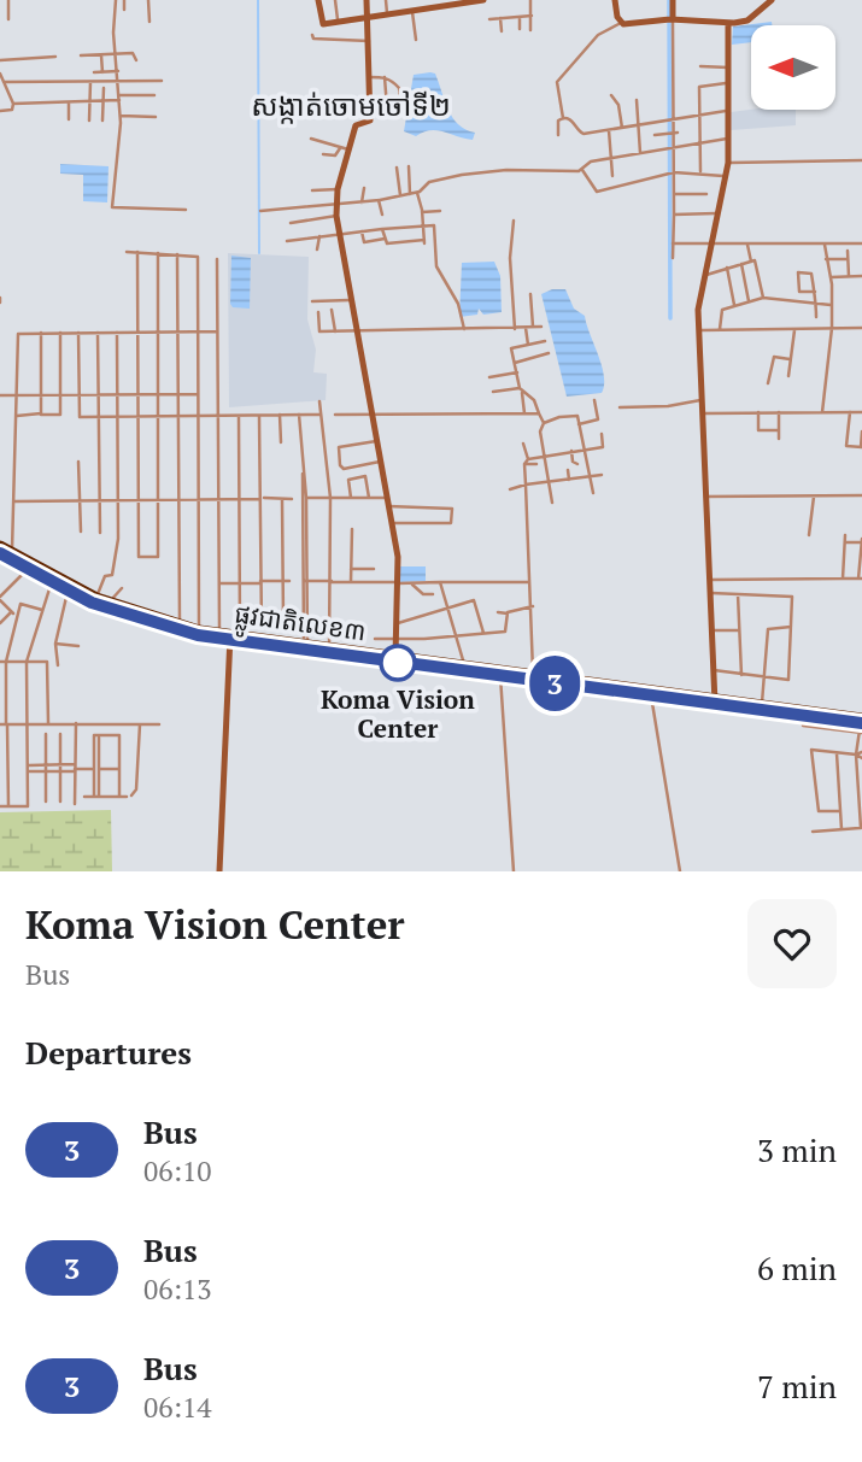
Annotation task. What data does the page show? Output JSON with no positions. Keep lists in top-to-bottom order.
{
  "streets": {
    "highway": ["ផ្លូវជាតិលេខ៣"]
  },
  "districts": ["សង្កាត់ចោមចៅទី២"],
  "places": ["Koma Vision Center"],
  "lines": ["bus line 3"],
  "north": "left",
  "page": {
    "on_map": "3",
    "heading": [
      ["Koma Vision Center", "Bus"],
      "Departures"
    ],
    "list": [
      {
        "mark": "3",
        "name": "Bus",
        "note": "06:10",
        "value": "3 min"
      },
      {
        "mark": "3",
        "name": "Bus",
        "note": "06:13",
        "value": "6 min"
      },
      {
        "mark": "3",
        "name": "Bus",
        "note": "06:14",
        "value": "7 min"
      }
    ]
  }
}
